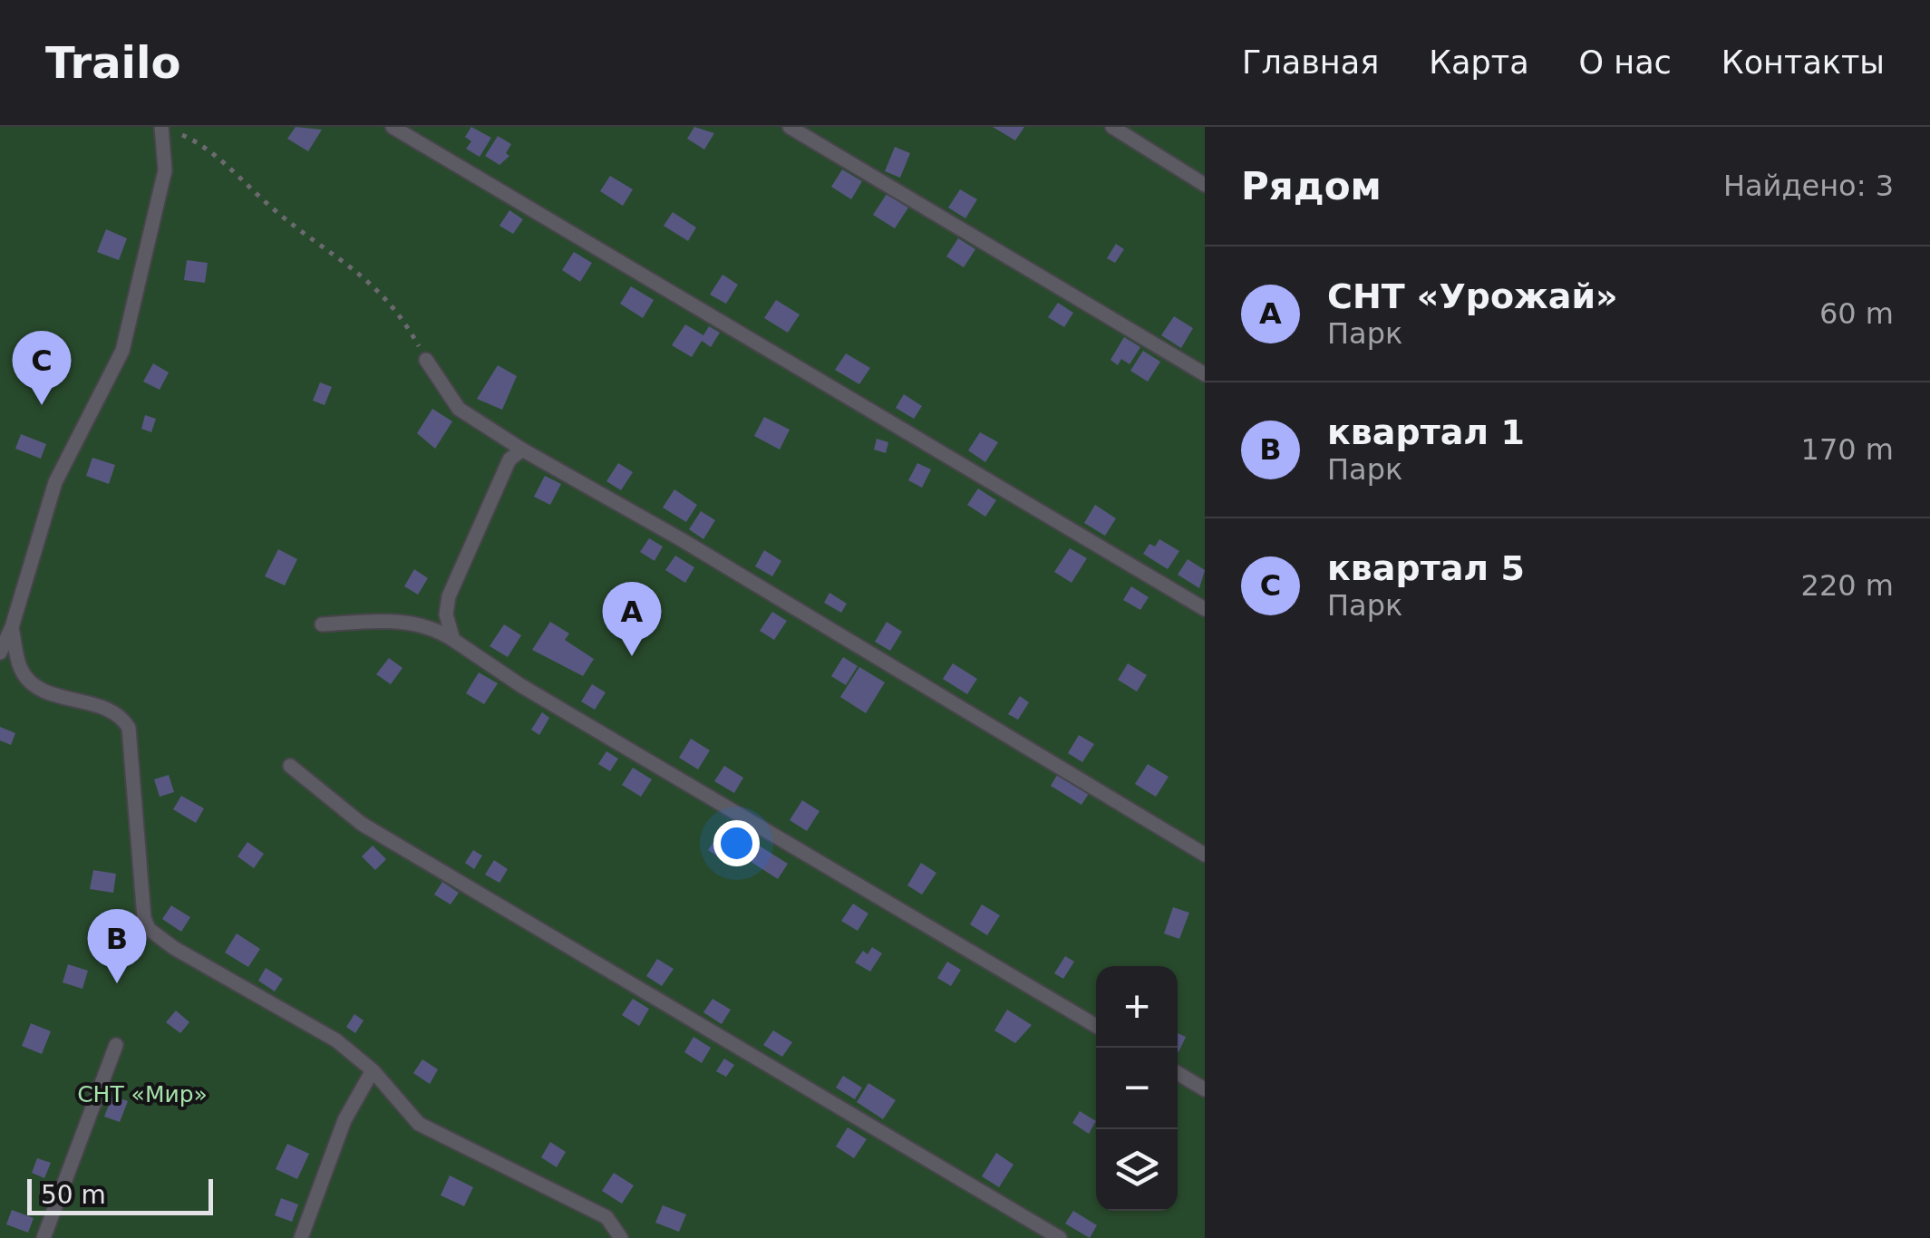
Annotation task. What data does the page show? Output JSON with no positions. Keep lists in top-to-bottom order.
{
  "parks": ["СНТ «Мир»"],
  "scale_bar": "50 m",
  "page": {
    "header": "Trailo",
    "nav": [
      "Главная",
      "Карта",
      "О нас",
      "Контакты"
    ],
    "heading": ["Рядом", "Найдено: 3"],
    "list": [
      {
        "mark": "A",
        "name": "СНТ «Урожай»",
        "note": "Парк",
        "value": "60 m"
      },
      {
        "mark": "B",
        "name": "квартал 1",
        "note": "Парк",
        "value": "170 m"
      },
      {
        "mark": "C",
        "name": "квартал 5",
        "note": "Парк",
        "value": "220 m"
      }
    ],
    "pins": ["C", "A", "B"],
    "map_buttons": ["+", "−"],
    "scale": "50 m"
  }
}
